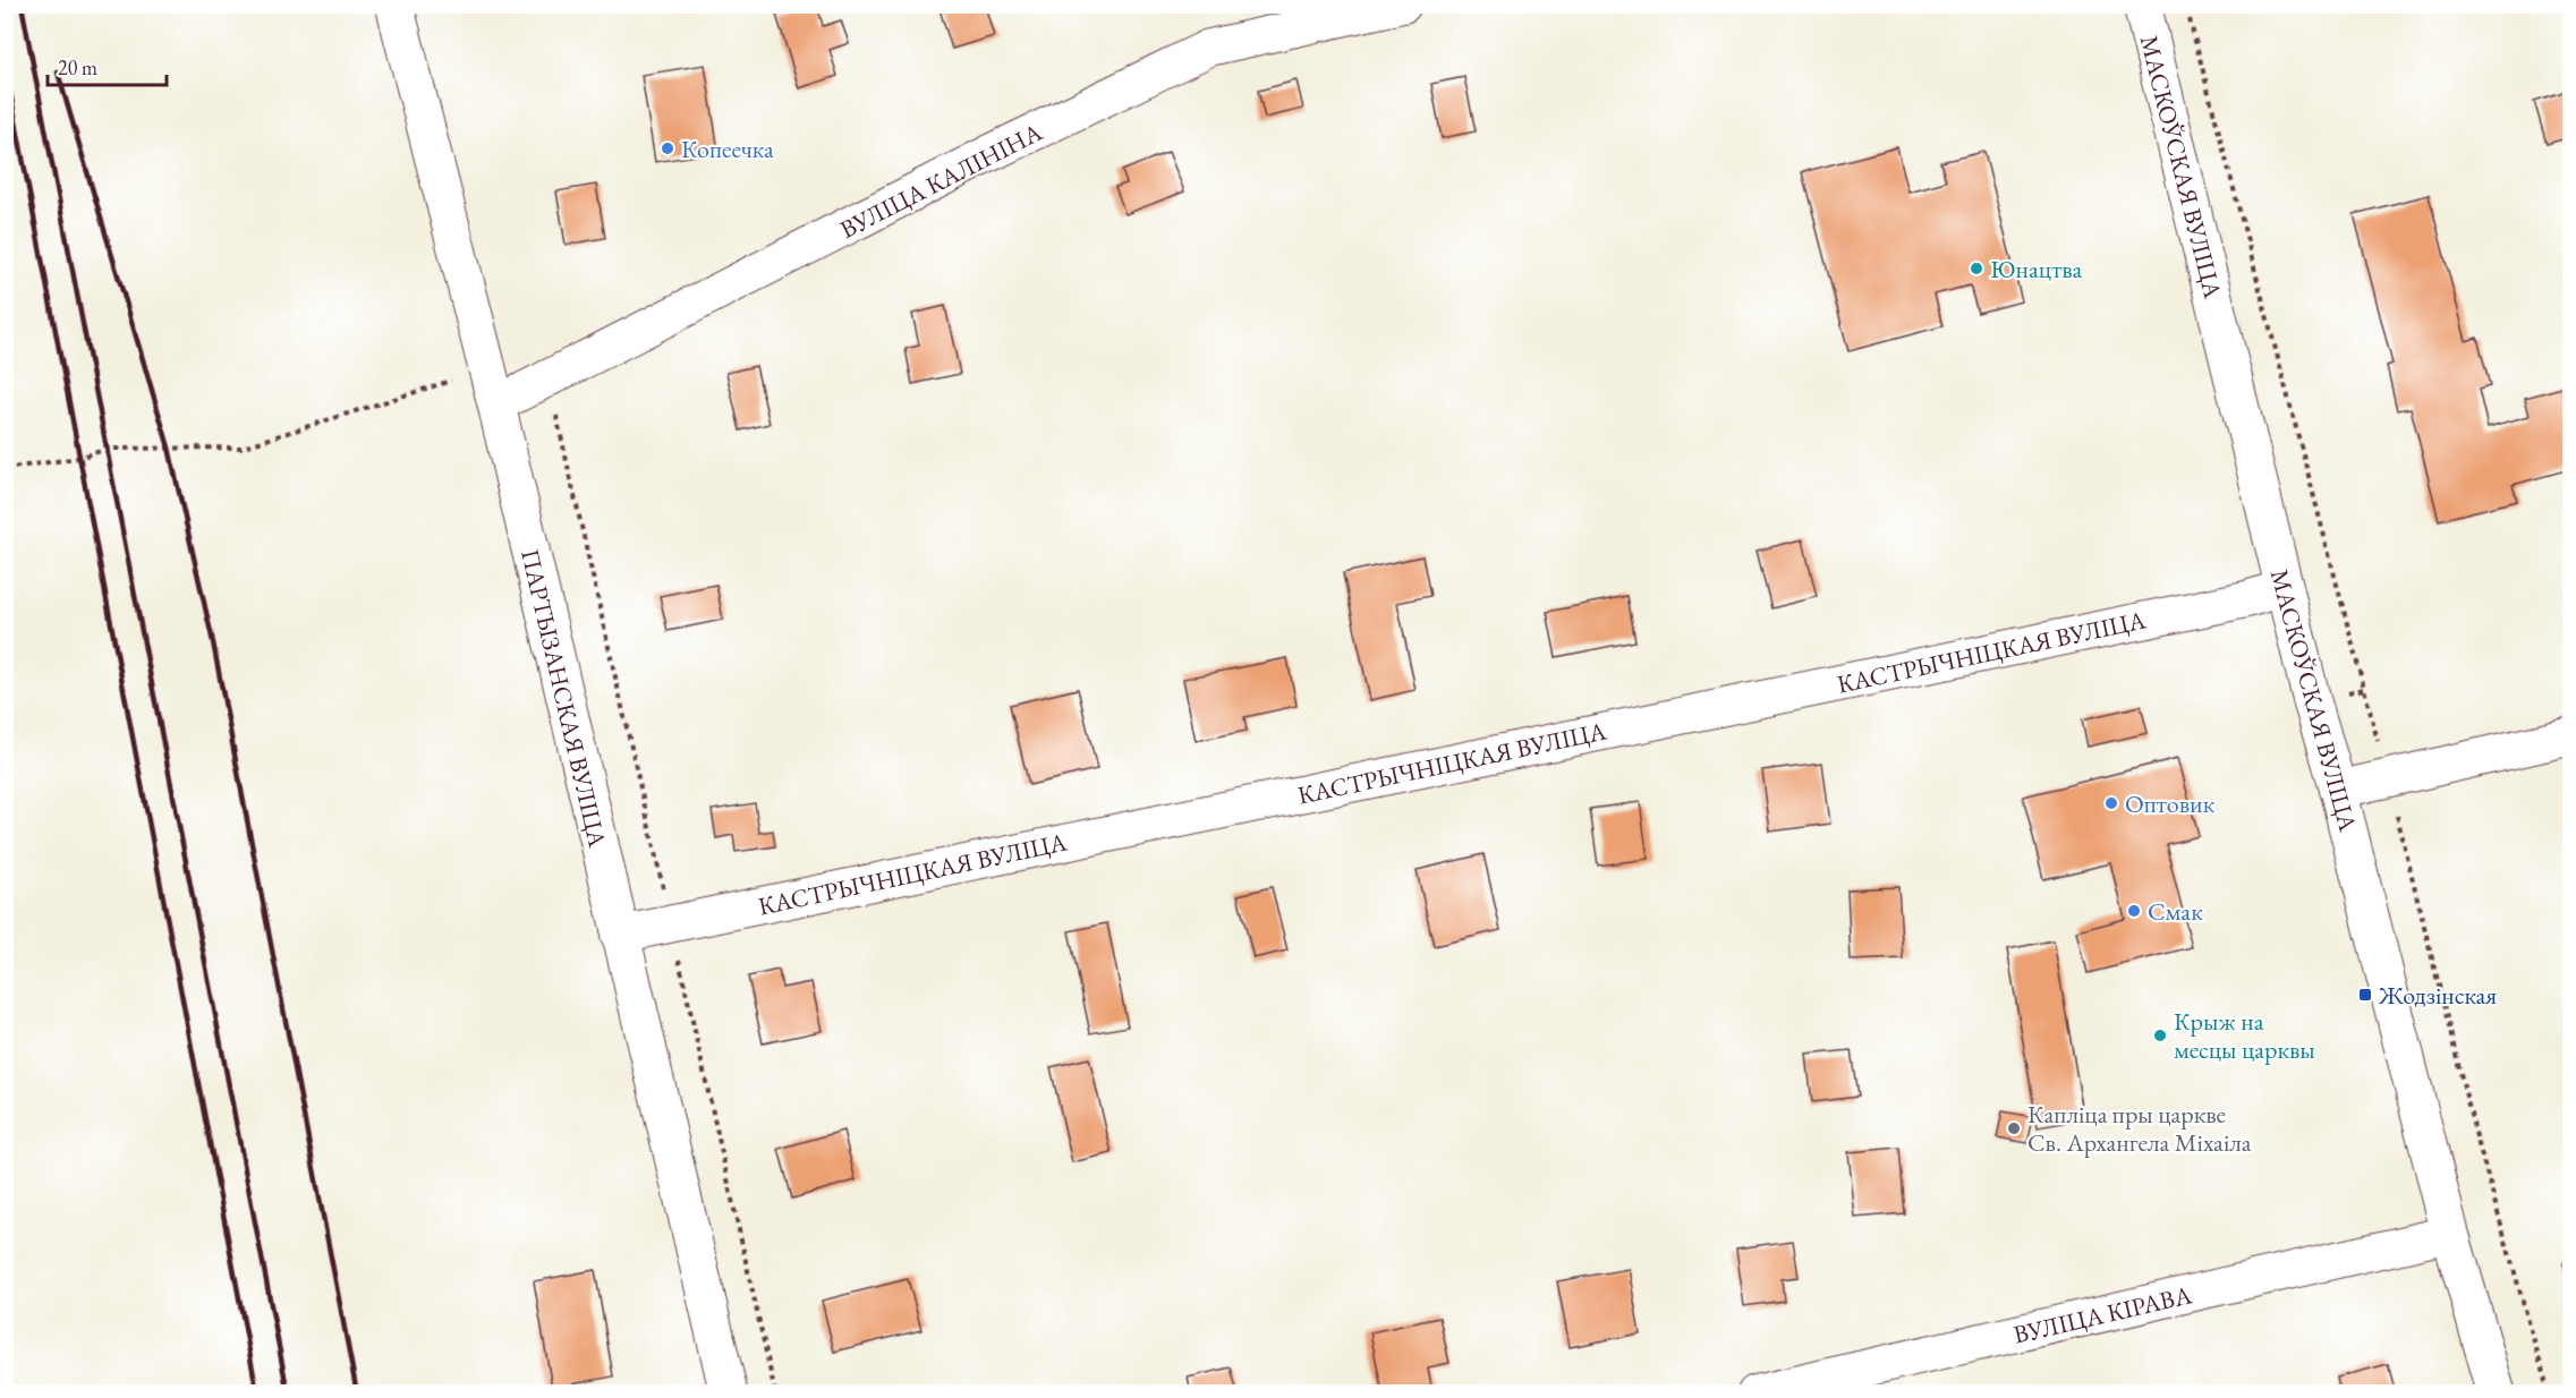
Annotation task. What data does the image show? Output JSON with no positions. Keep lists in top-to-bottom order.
{
  "streets": {
    "main road": ["МАСКОЎСКАЯ ВУЛІЦА", "ПАРТЫЗАНСКАЯ ВУЛІЦА"],
    "street": ["ВУЛІЦА КАЛІНІНА", "КАСТРЫЧНІЦКАЯ ВУЛІЦА", "ВУЛІЦА КІРАВА"]
  },
  "crossings": [
    ["МАСКОЎСКАЯ ВУЛІЦА", "КАСТРЫЧНІЦКАЯ ВУЛІЦА"],
    ["МАСКОЎСКАЯ ВУЛІЦА", "ВУЛІЦА КІРАВА"],
    ["ВУЛІЦА КАЛІНІНА", "ПАРТЫЗАНСКАЯ ВУЛІЦА"],
    ["КАСТРЫЧНІЦКАЯ ВУЛІЦА", "ПАРТЫЗАНСКАЯ ВУЛІЦА"]
  ],
  "places": {
    "other": [
      "Копеечка",
      "Юнацтва",
      "Оптовик",
      "Смак",
      "Крыж на месцы царквы",
      "Капліца пры царкве Св. Архангела Міхаіла"
    ],
    "transit": ["Жодзінская"]
  },
  "scale_bar": "20 m"
}
